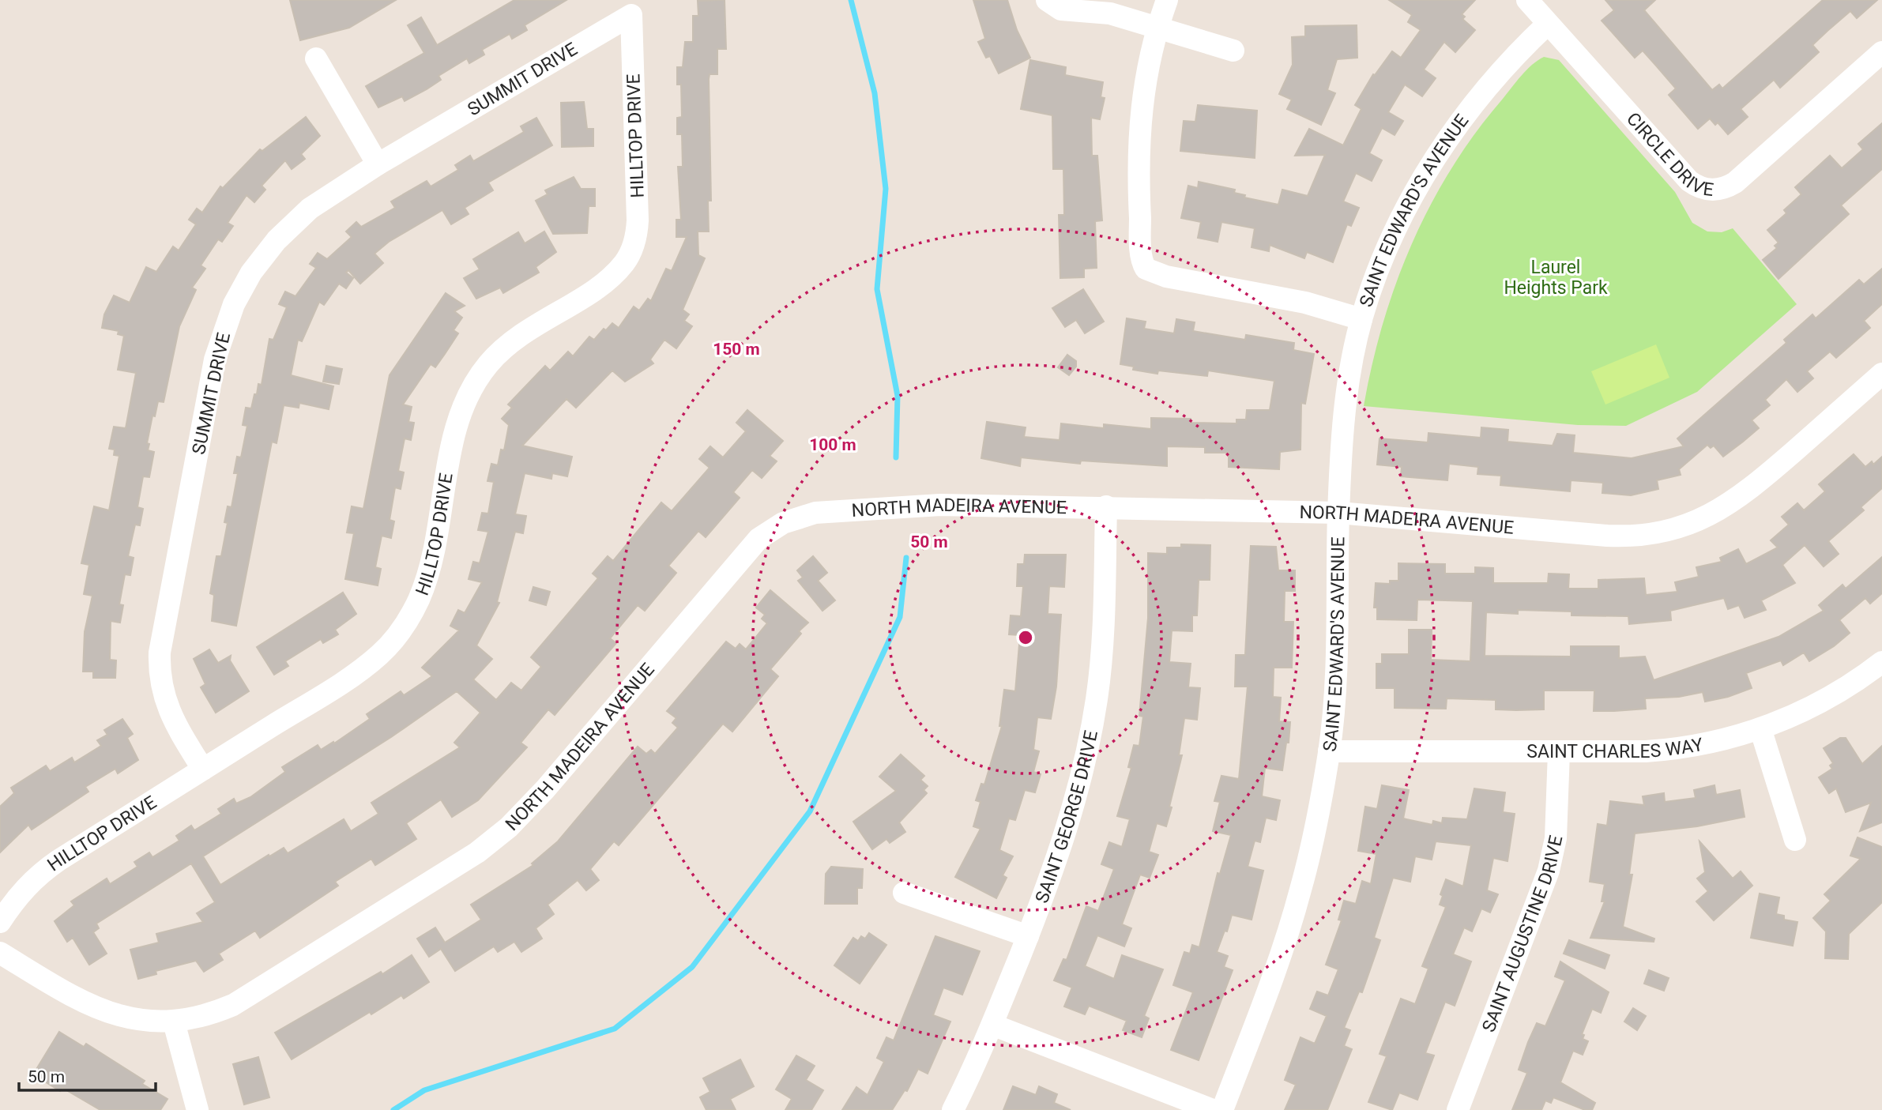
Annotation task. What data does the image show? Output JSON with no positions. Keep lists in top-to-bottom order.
{
  "streets": {
    "street": [
      "SUMMIT DRIVE",
      "HILLTOP DRIVE",
      "CIRCLE DRIVE",
      "SAINT EDWARD'S AVENUE",
      "NORTH MADEIRA AVENUE",
      "SAINT CHARLES WAY",
      "SAINT GEORGE DRIVE",
      "SAINT AUGUSTINE DRIVE"
    ]
  },
  "crossings": [
    ["SUMMIT DRIVE", "HILLTOP DRIVE"],
    ["CIRCLE DRIVE", "SAINT EDWARD'S AVENUE"],
    ["SAINT EDWARD'S AVENUE", "NORTH MADEIRA AVENUE"],
    ["SAINT EDWARD'S AVENUE", "SAINT CHARLES WAY"],
    ["NORTH MADEIRA AVENUE", "SAINT GEORGE DRIVE"],
    ["SAINT CHARLES WAY", "SAINT AUGUSTINE DRIVE"]
  ],
  "parks": ["Laurel Heights Park"],
  "scale_bar": "50 m",
  "rings": ["150 m", "100 m", "50 m"]
}
